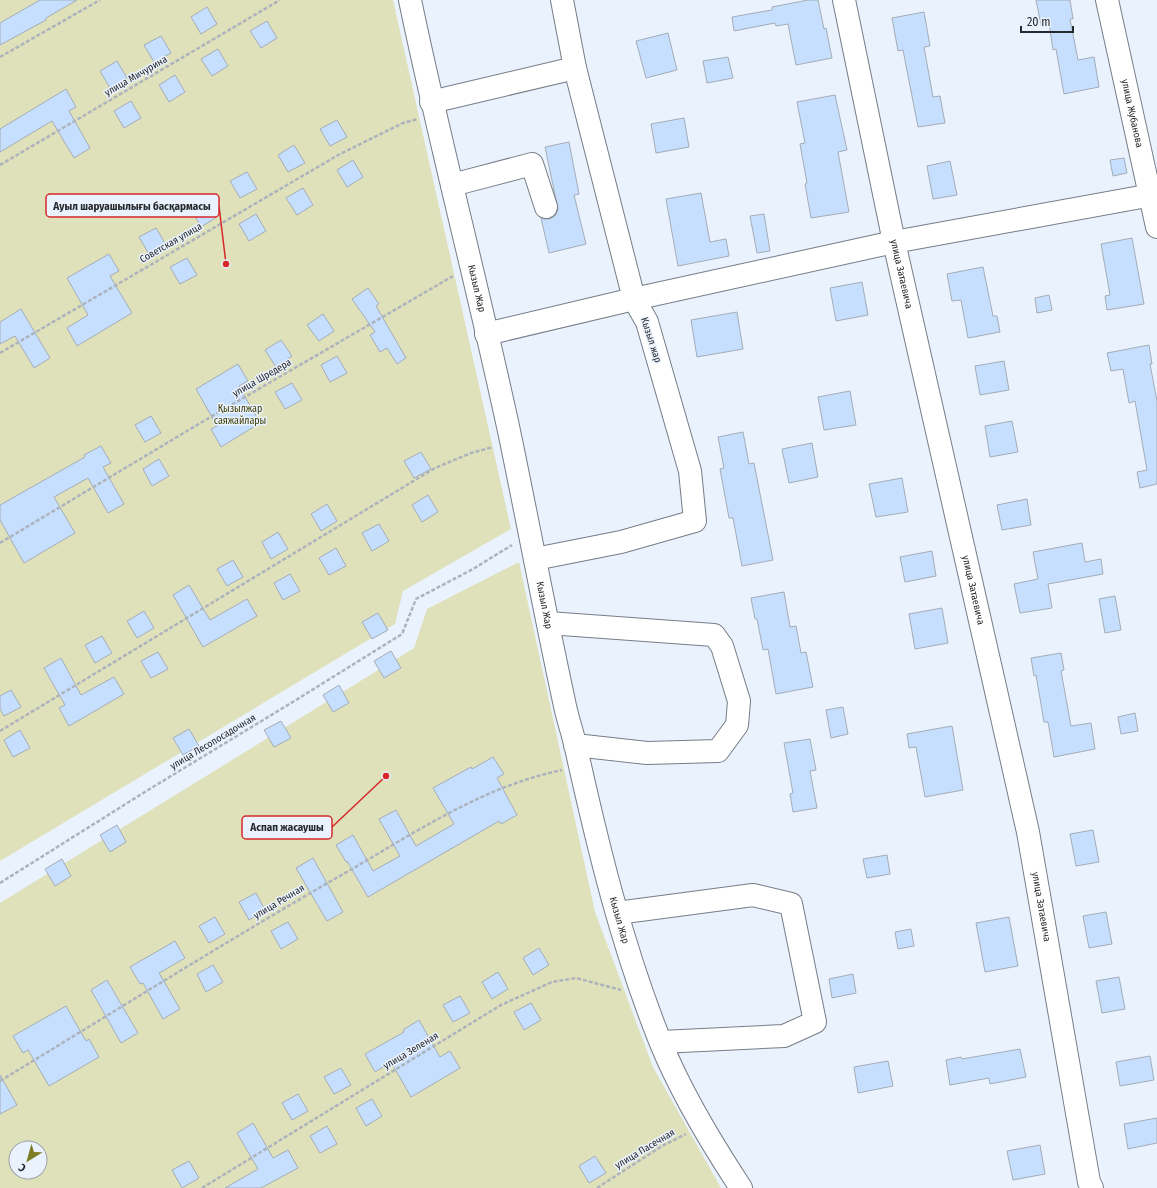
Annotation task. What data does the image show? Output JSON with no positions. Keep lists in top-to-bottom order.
{
  "streets": {
    "street": [
      "улица Жубанова",
      "улица Затаевича",
      "Кызыл Жар",
      "Кызыл жар"
    ],
    "path": [
      "улица Мичурина",
      "Советская улица",
      "улица Шредера",
      "улица Лесопосадочная",
      "улица Речная",
      "улица Зеленая",
      "улица Пасечная"
    ]
  },
  "crossings": [
    ["Советская улица", "Кызыл Жар"],
    ["Кызыл Жар", "Кызыл жар"],
    ["Кызыл Жар", "улица Шредера"],
    ["Кызыл Жар", "улица Лесопосадочная"],
    ["Кызыл Жар", "улица Речная"],
    ["Кызыл Жар", "улица Зеленая"],
    ["Кызыл Жар", "улица Пасечная"]
  ],
  "parks": ["Қызылжар саяжайлары"],
  "places": ["Ауыл шаруашылығы басқармасы", "Аспап жасаушы"],
  "scale_bar": "20 m",
  "north": "bottom left"
}
